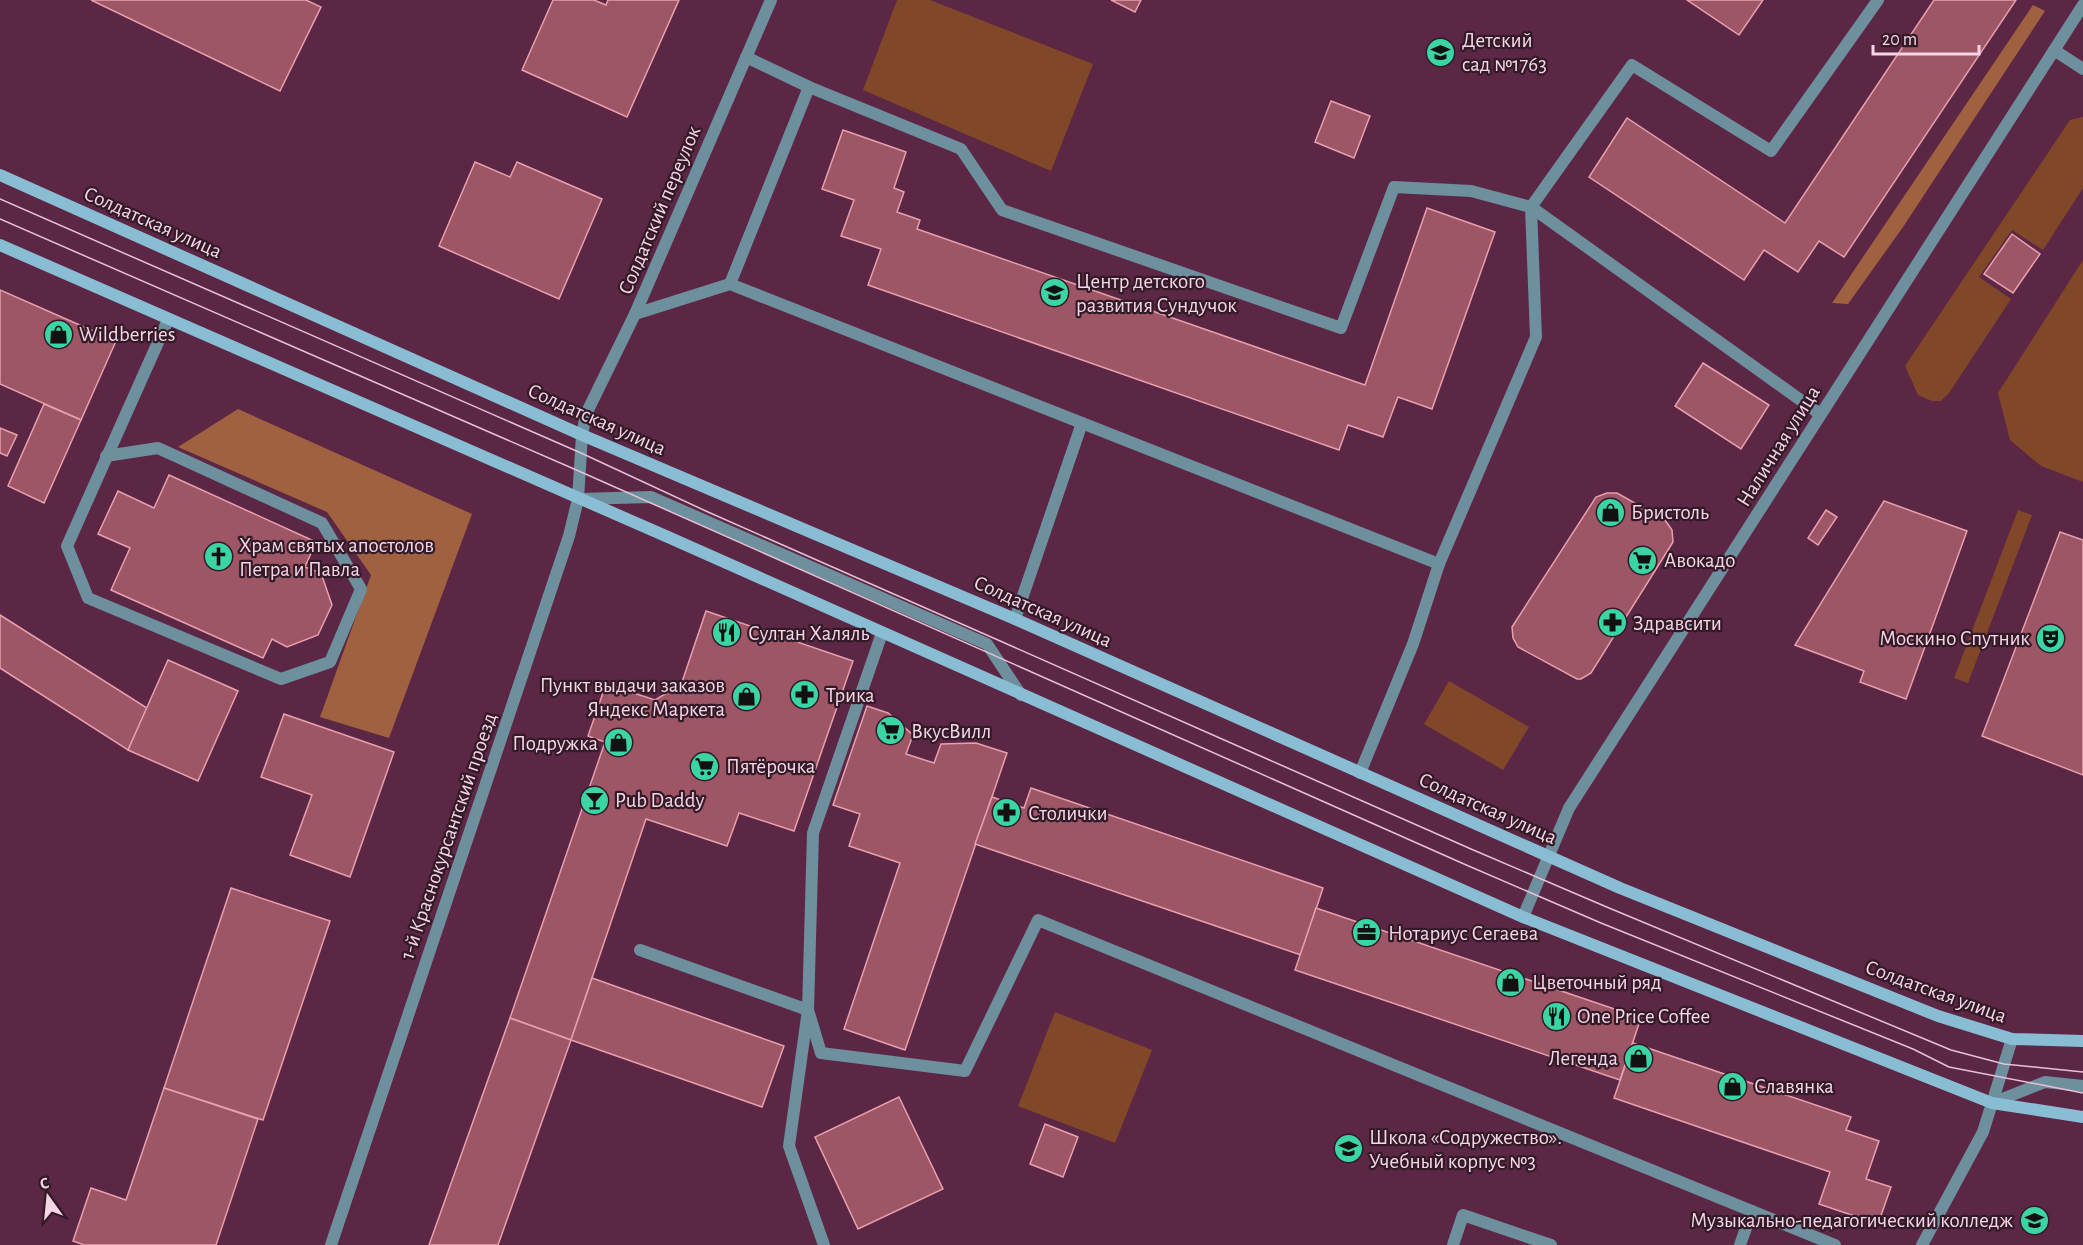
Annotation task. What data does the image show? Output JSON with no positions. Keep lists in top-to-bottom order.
{
  "streets": {
    "main road": ["Солдатская улица"],
    "street": ["Солдатский переулок", "Наличная улица", "1-й Краснокурсантский проезд"]
  },
  "crossings": [
    ["Солдатский переулок", "Солдатская улица"],
    ["Солдатский переулок", "1-й Краснокурсантский проезд"],
    ["Солдатская улица", "Наличная улица"],
    ["Солдатская улица", "1-й Краснокурсантский проезд"]
  ],
  "places": {
    "school or university": [
      "Детский сад №1763",
      "Центр детского развития Сундучок",
      "Школа «Содружество». Учебный корпус №3",
      "Музыкально-педагогический колледж"
    ],
    "shop": [
      "Wildberries",
      "Бристоль",
      "Пункт выдачи заказов Яндекс Маркета",
      "Подружка",
      "Цветочный ряд",
      "Легенда",
      "Славянка"
    ],
    "church": ["Храм святых апостолов Петра и Павла"],
    "supermarket": ["Авокадо", "ВкусВилл", "Пятёрочка"],
    "pharmacy": ["Здравсити", "Трика", "Столички"],
    "restaurant": ["Султан Халяль", "One Price Coffee"],
    "theatre": ["Москино Спутник"],
    "bar": ["Pub Daddy"],
    "office": ["Нотариус Сегаева"]
  },
  "scale_bar": "20 m",
  "north": "top"
}
